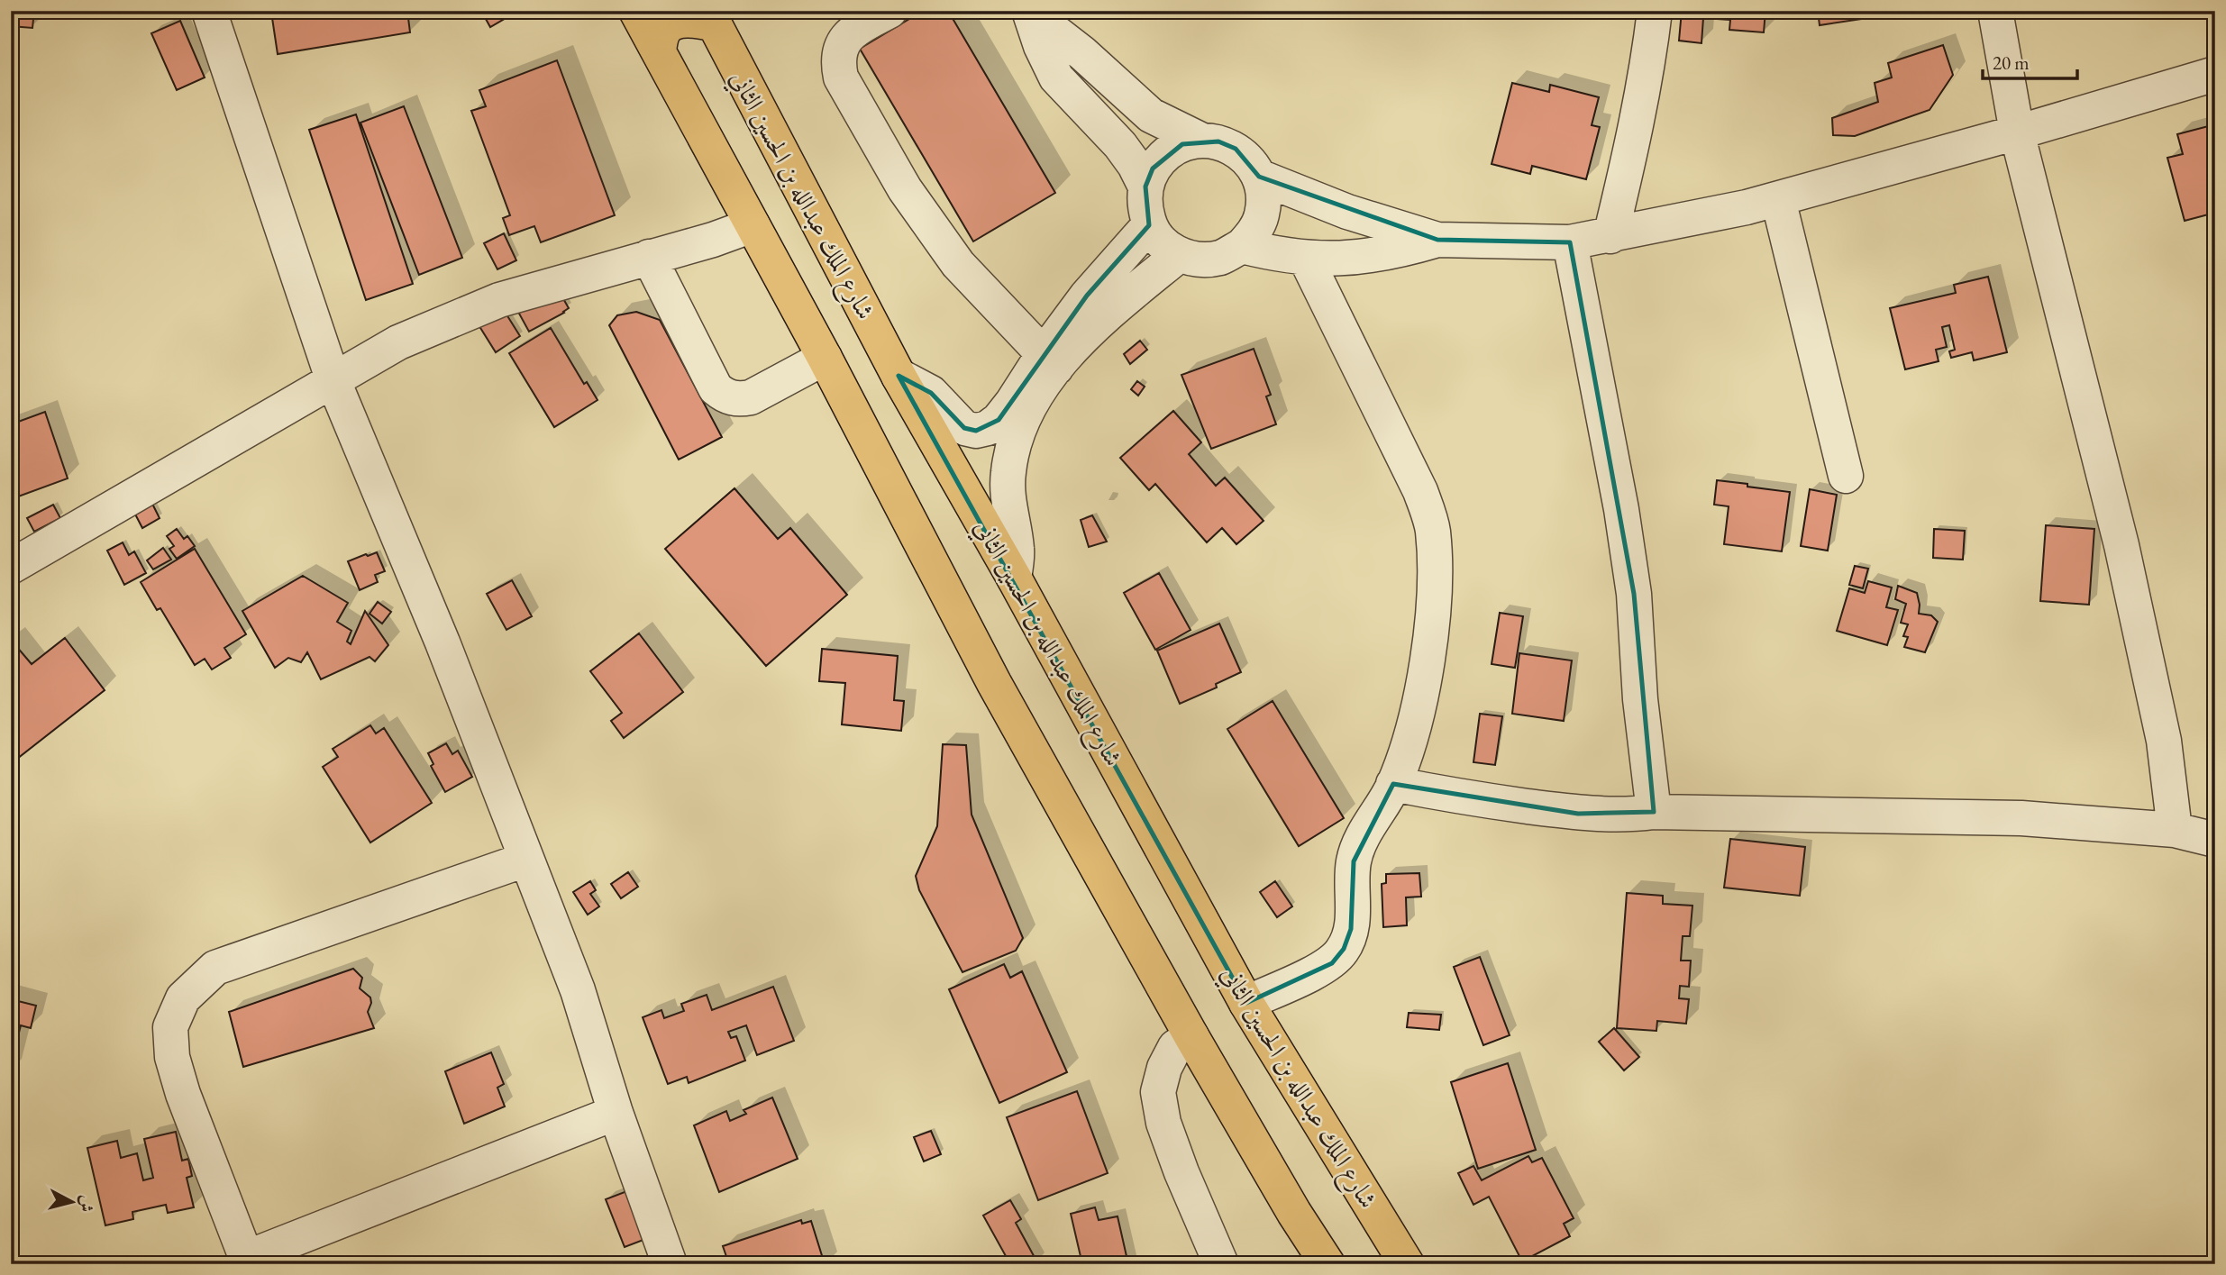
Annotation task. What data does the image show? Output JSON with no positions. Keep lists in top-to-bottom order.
{
  "streets": {
    "highway": ["شارع الملك عبدالله بن الحسين الثاني"]
  },
  "scale_bar": "20 m",
  "north": "right"
}
